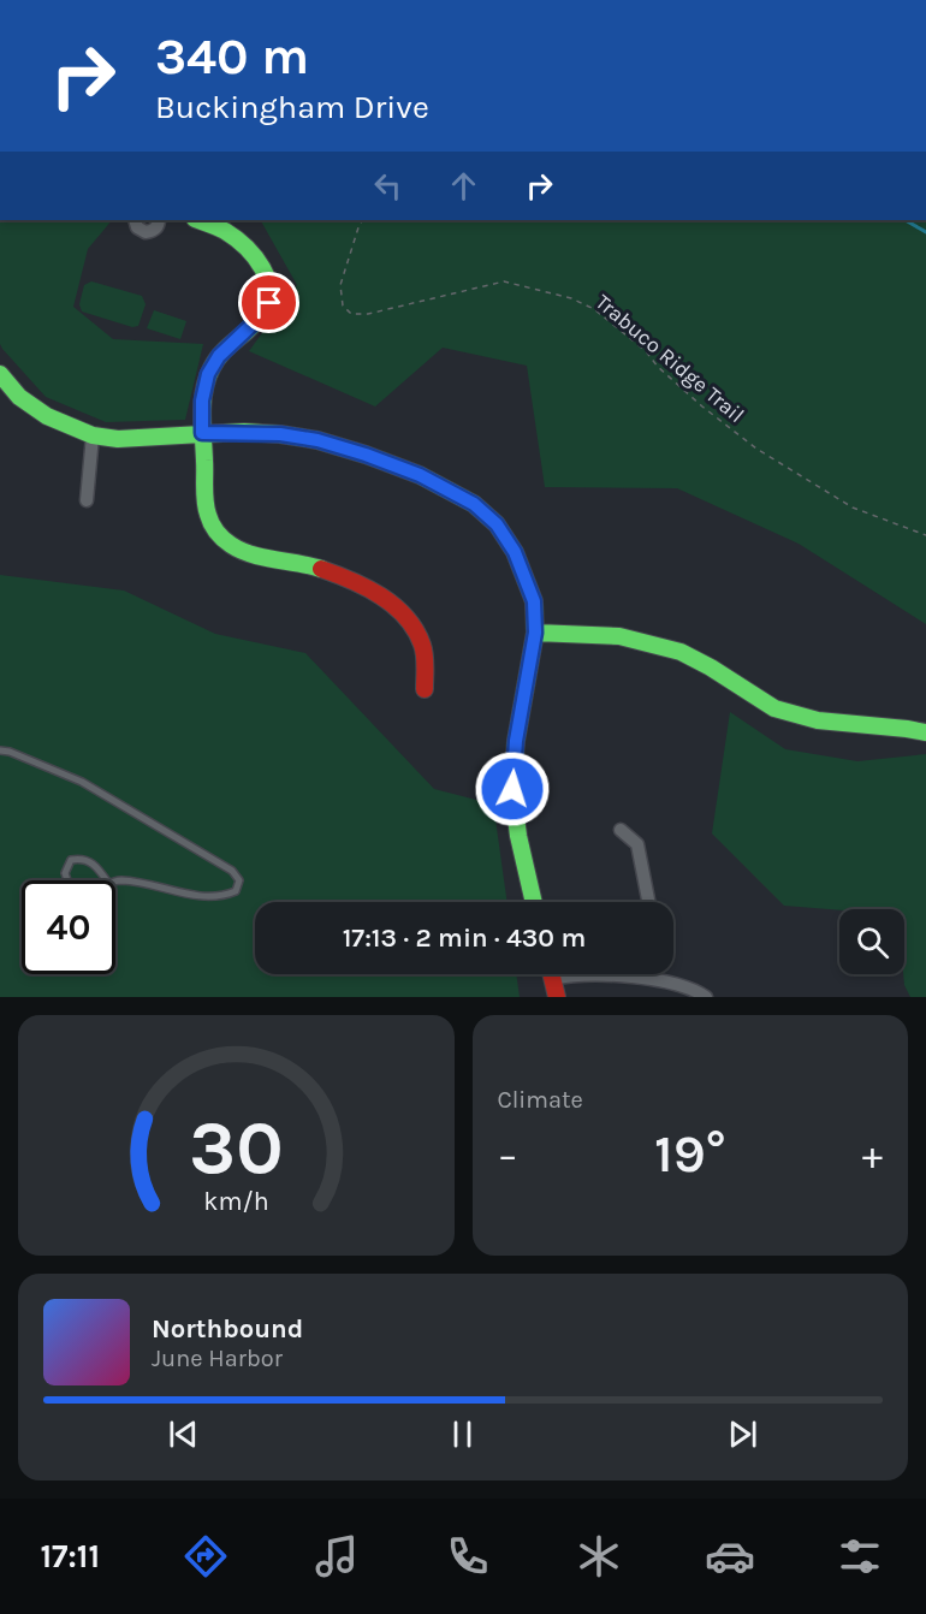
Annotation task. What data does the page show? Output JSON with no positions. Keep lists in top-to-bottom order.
{
  "streets": {
    "path": ["Trabuco Ridge Trail"]
  },
  "page": {
    "turn": ["340 m", "Buckingham Drive"],
    "limit": "40",
    "trip": "17:13 · 2 min · 430 m",
    "tile": "Climate",
    "heat": ["−", "19°", "+"],
    "song": ["Northbound", "June Harbor"],
    "tabs": "17:11",
    "gauge": ["30", "km/h"]
  }
}
